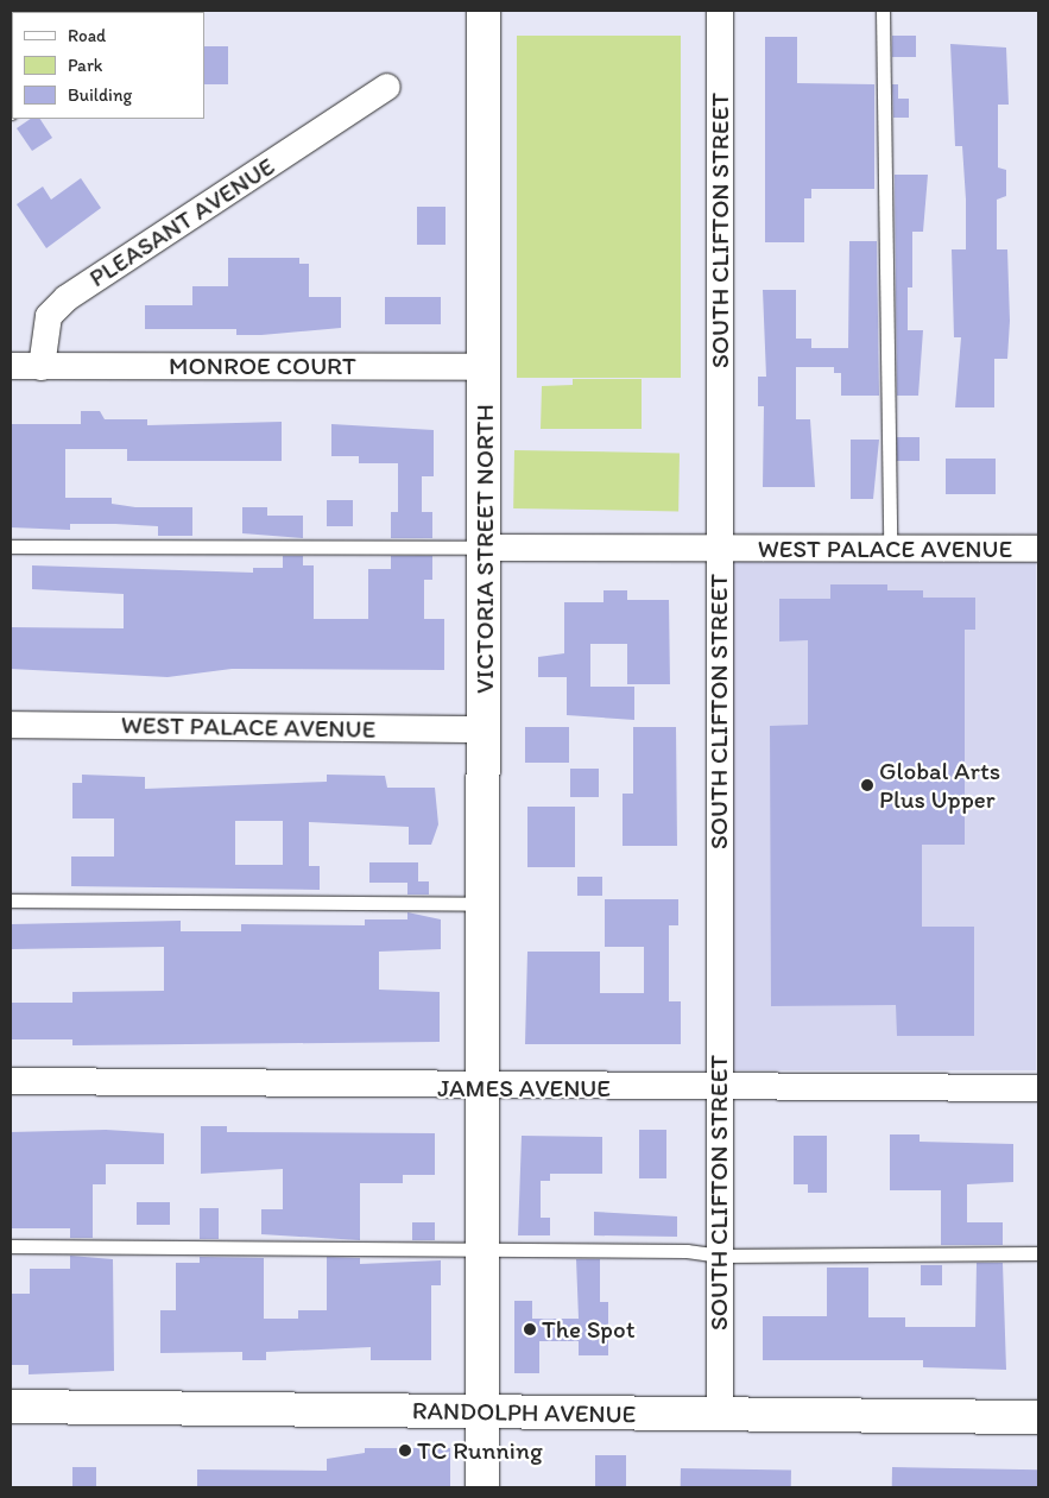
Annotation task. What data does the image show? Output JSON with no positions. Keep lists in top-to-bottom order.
{
  "streets": {
    "street": [
      "PLEASANT AVENUE",
      "SOUTH CLIFTON STREET",
      "MONROE COURT",
      "VICTORIA STREET NORTH",
      "WEST PALACE AVENUE",
      "JAMES AVENUE",
      "RANDOLPH AVENUE"
    ]
  },
  "crossings": [
    ["PLEASANT AVENUE", "MONROE COURT"],
    ["SOUTH CLIFTON STREET", "WEST PALACE AVENUE"],
    ["SOUTH CLIFTON STREET", "JAMES AVENUE"],
    ["SOUTH CLIFTON STREET", "RANDOLPH AVENUE"],
    ["MONROE COURT", "VICTORIA STREET NORTH"],
    ["VICTORIA STREET NORTH", "WEST PALACE AVENUE"],
    ["VICTORIA STREET NORTH", "JAMES AVENUE"],
    ["VICTORIA STREET NORTH", "RANDOLPH AVENUE"]
  ],
  "places": ["Global Arts Plus Upper", "The Spot", "TC Running"],
  "legend": ["Road", "Park", "Building"]
}
